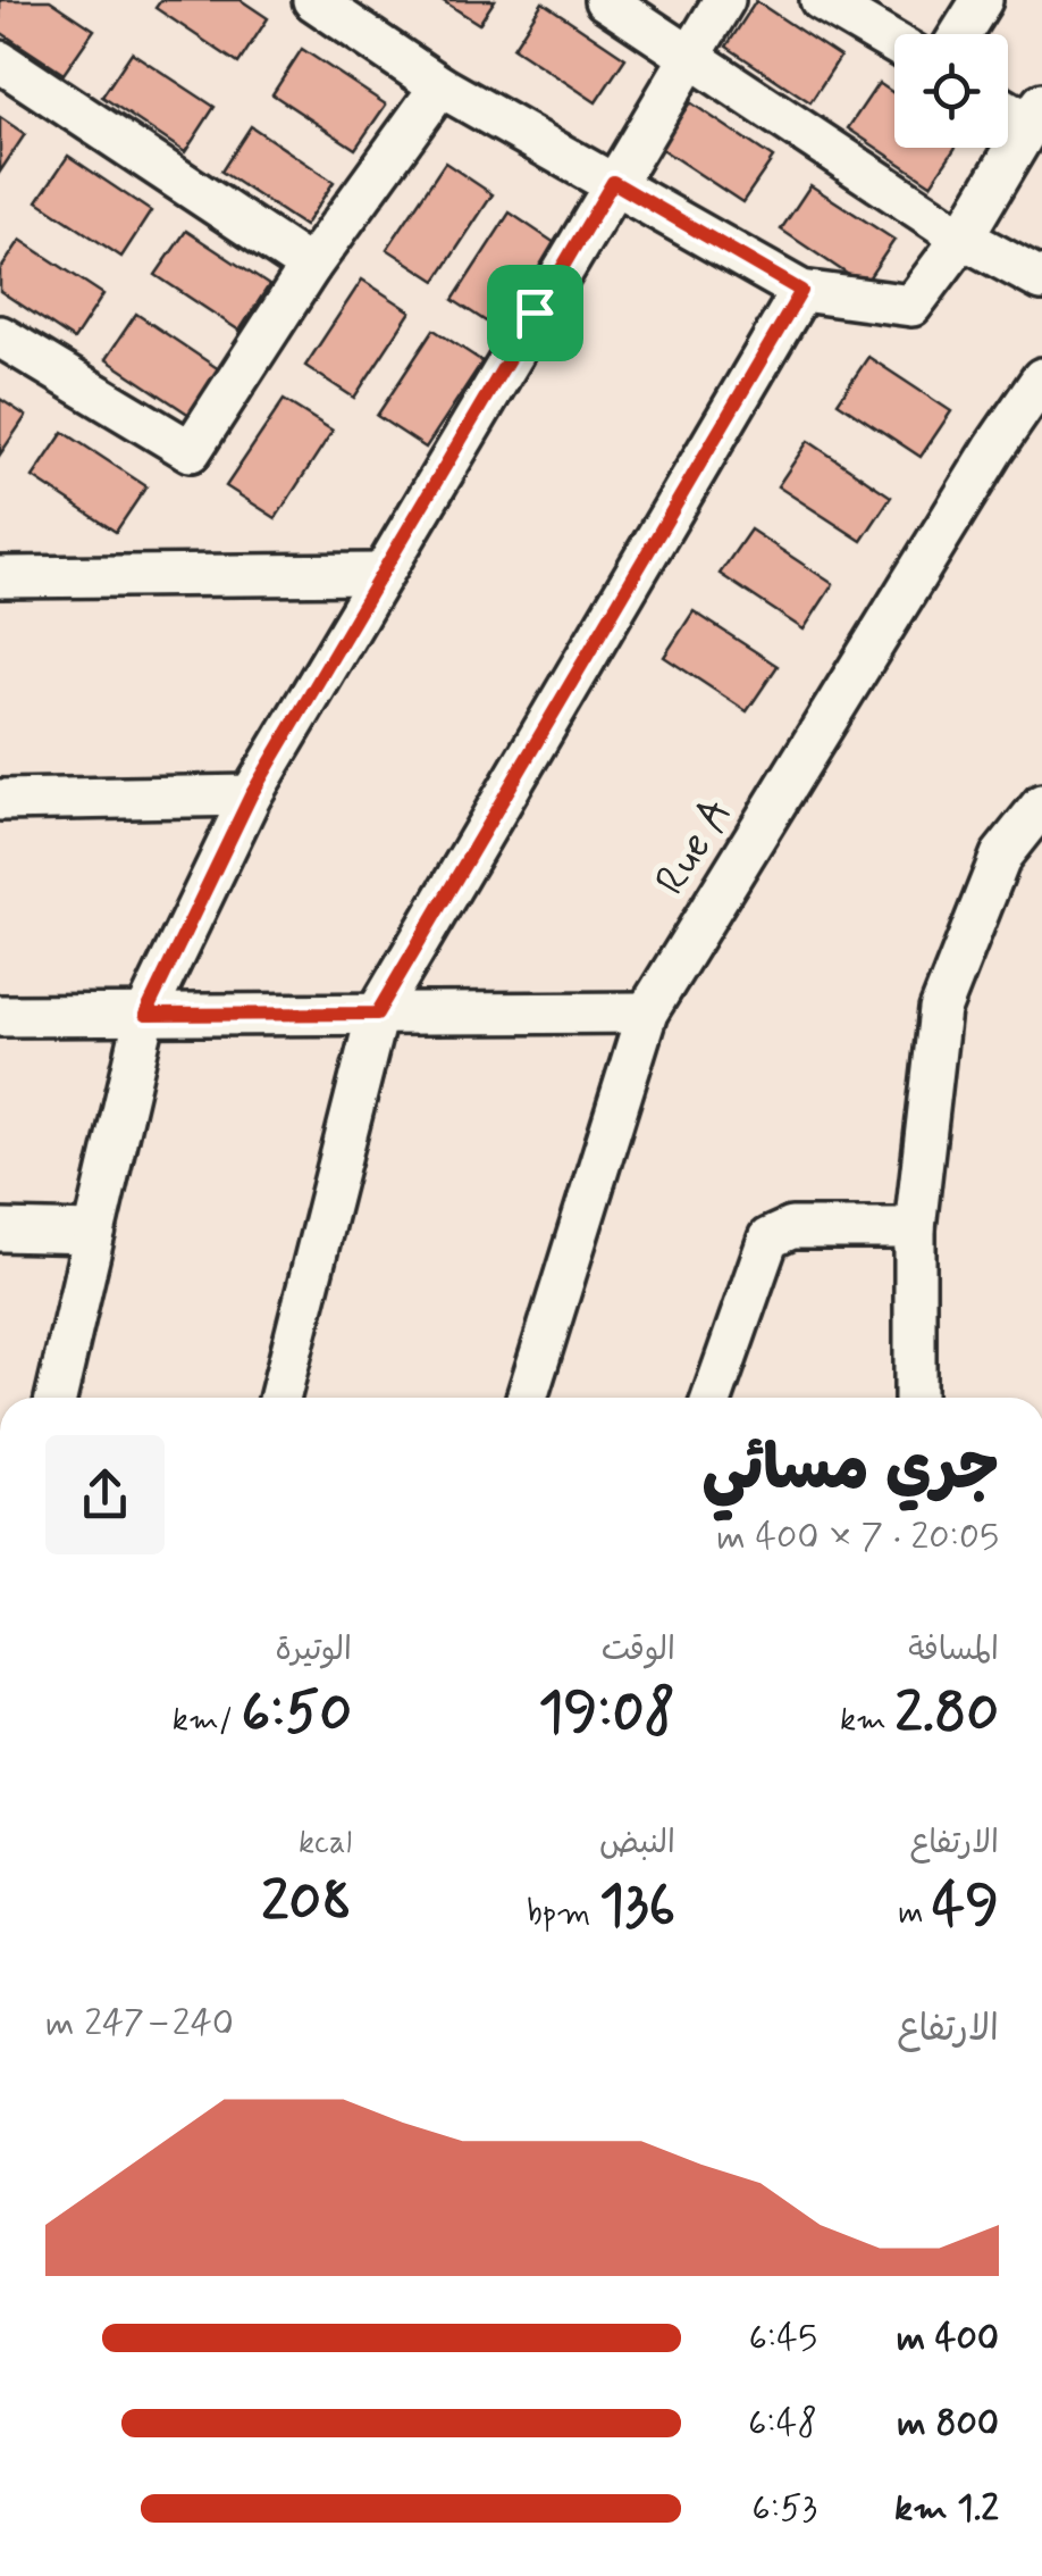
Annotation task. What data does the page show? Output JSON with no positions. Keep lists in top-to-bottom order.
{
  "streets": {
    "street": ["Rue A"]
  },
  "page": {
    "heading": ["جري مسائي", "20:05 · 7 × 400 m"],
    "stats": [
      ["المسافة", "2.80 km"],
      ["الوقت", "19:08"],
      ["الوتيرة", "6:50 /km"],
      ["الارتفاع", "49 m"],
      ["النبض", "136 bpm"],
      ["kcal", "208"]
    ],
    "chart": ["الارتفاع", "240–247 m"],
    "list": [
      {
        "name": "400 m",
        "note": "6:45"
      },
      {
        "name": "800 m",
        "note": "6:48"
      },
      {
        "name": "1.2 km",
        "note": "6:53"
      }
    ]
  }
}
